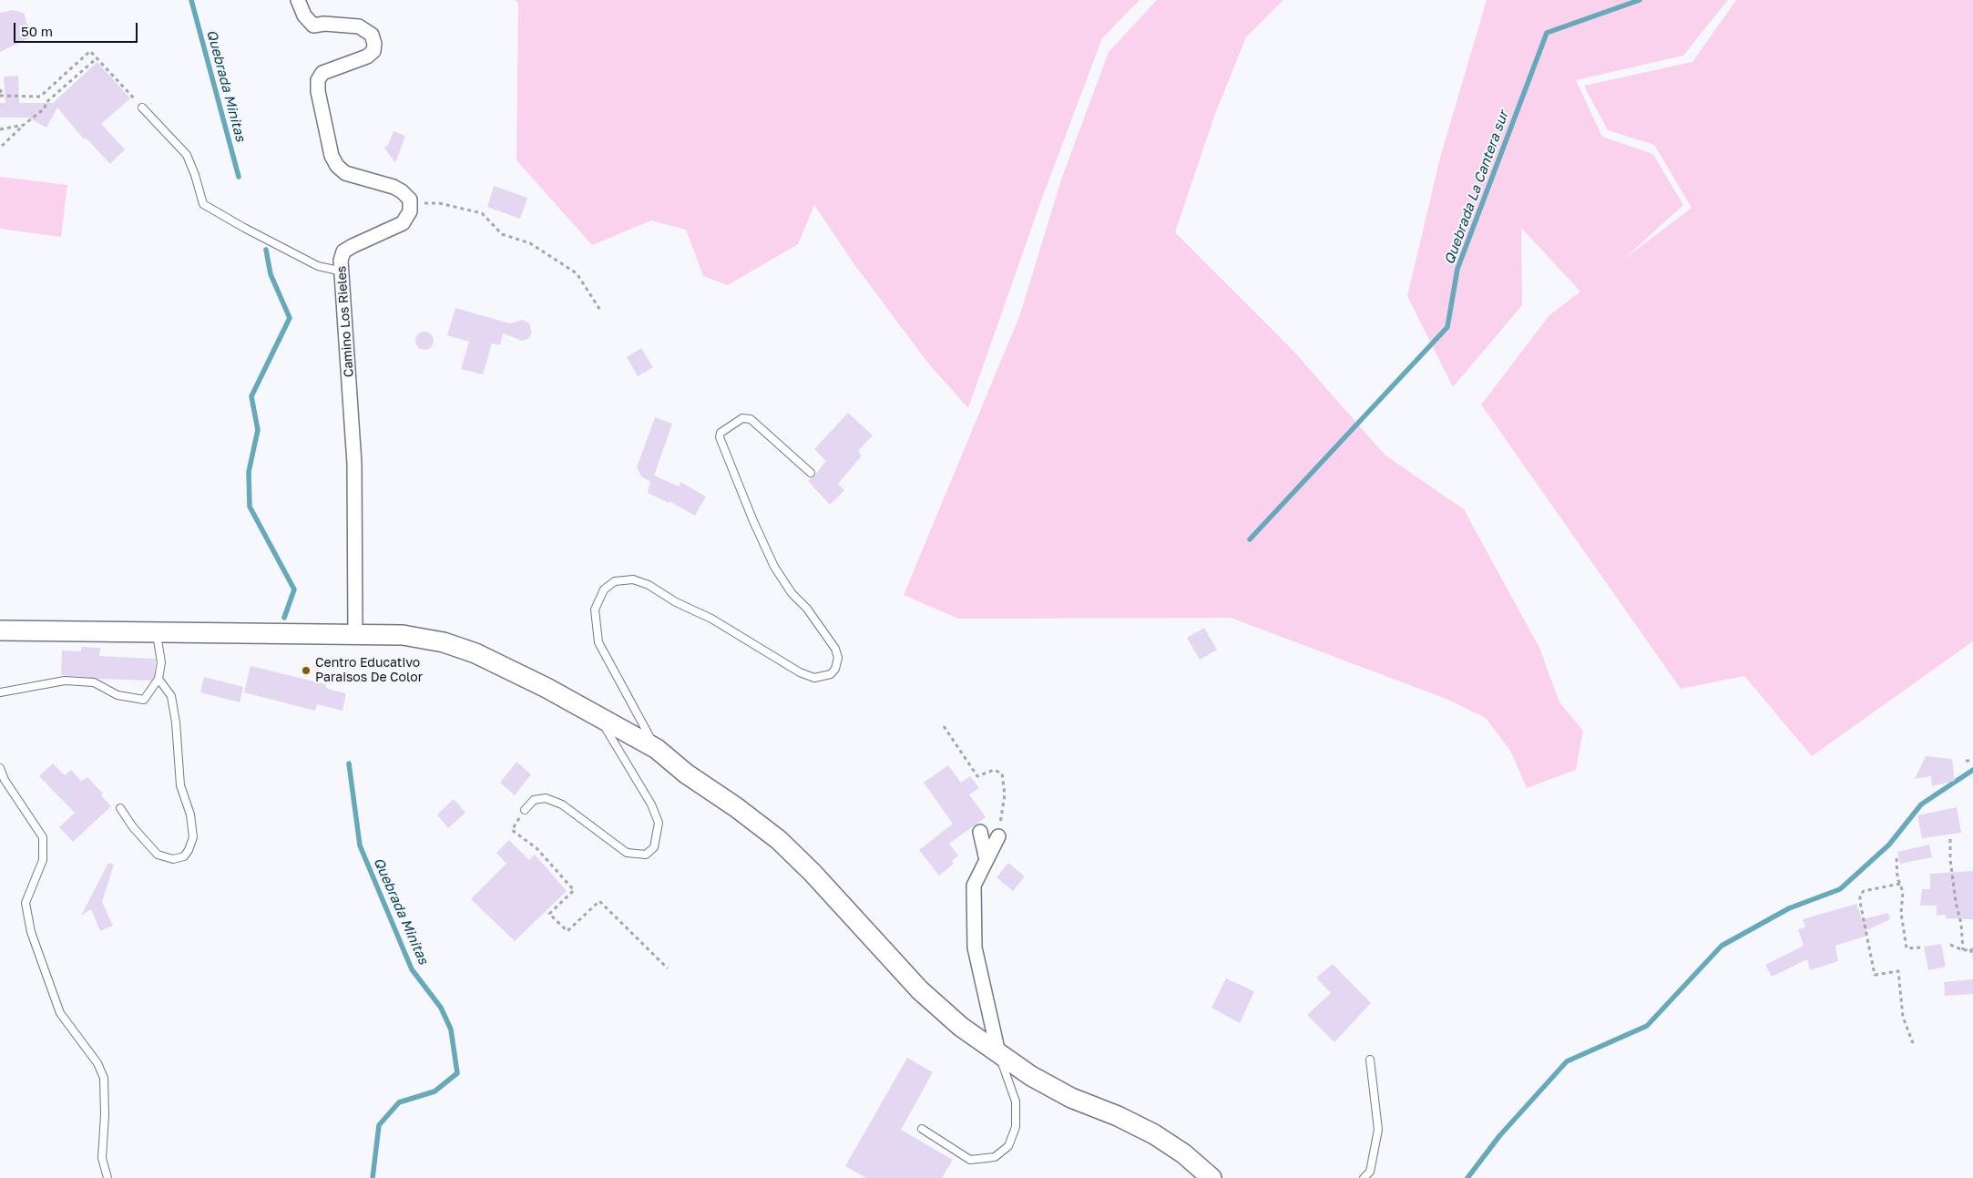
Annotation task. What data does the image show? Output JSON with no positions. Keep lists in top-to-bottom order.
{
  "streets": {
    "street": ["Camino Los Rieles"]
  },
  "water": ["Quebrada Minitas", "Quebrada La Cantera sur"],
  "places": ["Centro Educativo Paraisos De Color"],
  "scale_bar": "50 m"
}
